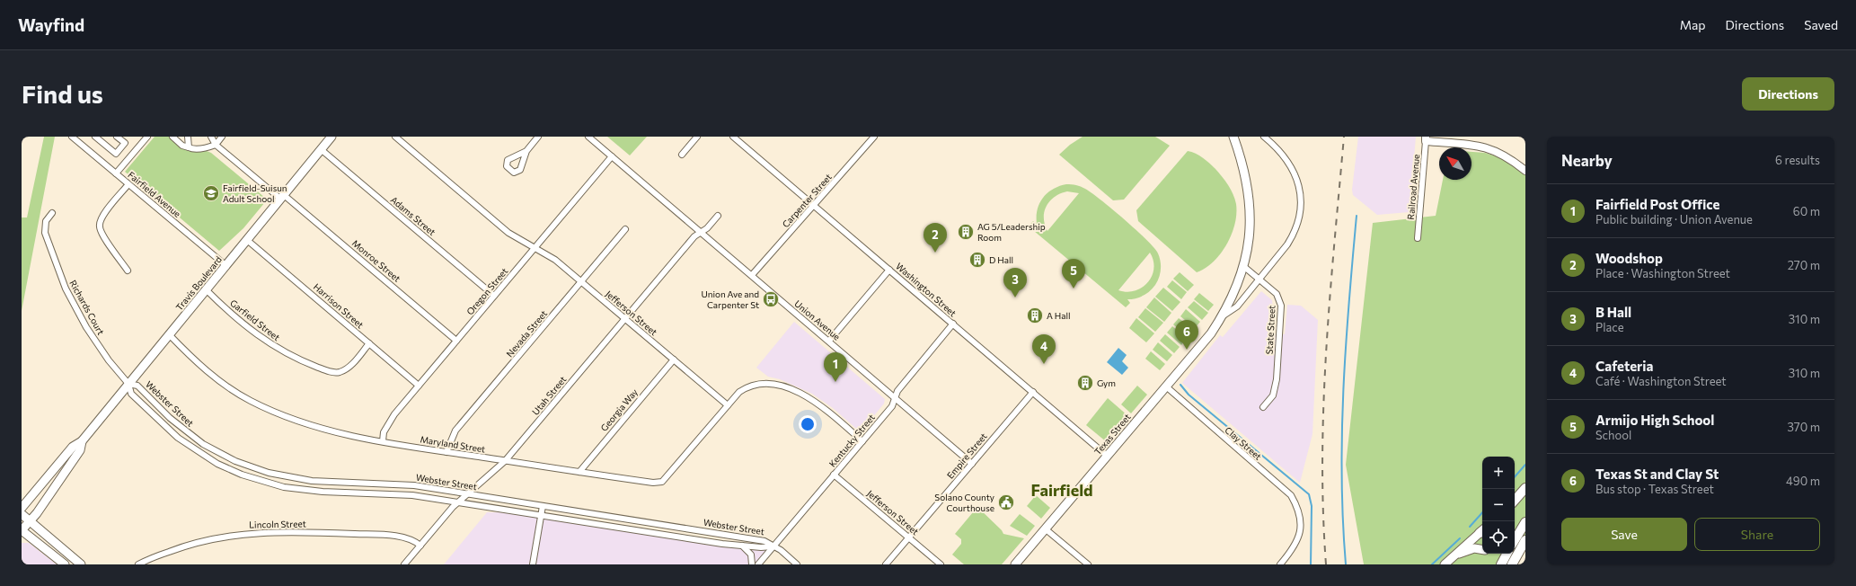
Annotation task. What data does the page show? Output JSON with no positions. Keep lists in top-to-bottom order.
{
  "streets": {
    "main road": ["Travis Boulevard", "Texas Street"],
    "street": [
      "Railroad Avenue",
      "Fairfield Avenue",
      "Carpenter Street",
      "Adams Street",
      "Monroe Street",
      "Washington Street",
      "Oregon Street",
      "Harrison Street",
      "Richards Court",
      "Jefferson Street",
      "Garfield Street",
      "Union Avenue",
      "State Street",
      "Nevada Street",
      "Utah Street",
      "Webster Street",
      "Georgia Way",
      "Kentucky Street",
      "Clay Street",
      "Maryland Street",
      "Empire Street",
      "Lincoln Street"
    ]
  },
  "crossings": [
    ["Fairfield Avenue", "Travis Boulevard"],
    ["Carpenter Street", "Washington Street"],
    ["Carpenter Street", "Union Avenue"],
    ["Adams Street", "Travis Boulevard"],
    ["Adams Street", "Oregon Street"],
    ["Monroe Street", "Travis Boulevard"],
    ["Monroe Street", "Oregon Street"],
    ["Travis Boulevard", "Harrison Street"],
    ["Travis Boulevard", "Richards Court"],
    ["Travis Boulevard", "Garfield Street"],
    ["Travis Boulevard", "Webster Street"],
    ["Travis Boulevard", "Maryland Street"],
    ["Washington Street", "Texas Street"],
    ["Washington Street", "Kentucky Street"],
    ["Washington Street", "Empire Street"],
    ["Oregon Street", "Harrison Street"],
    ["Oregon Street", "Jefferson Street"],
    ["Oregon Street", "Union Avenue"],
    ["Oregon Street", "Maryland Street"],
    ["Harrison Street", "Garfield Street"],
    ["Richards Court", "Webster Street"],
    ["Jefferson Street", "Nevada Street"],
    ["Jefferson Street", "Utah Street"],
    ["Jefferson Street", "Georgia Way"],
    ["Jefferson Street", "Kentucky Street"],
    ["Jefferson Street", "Maryland Street"],
    ["Jefferson Street", "Empire Street"],
    ["Union Avenue", "Utah Street"],
    ["Union Avenue", "Kentucky Street"],
    ["Union Avenue", "Empire Street"],
    ["State Street", "Texas Street"],
    ["Nevada Street", "Maryland Street"],
    ["Utah Street", "Webster Street"],
    ["Utah Street", "Maryland Street"],
    ["Utah Street", "Lincoln Street"],
    ["Webster Street", "Kentucky Street"],
    ["Georgia Way", "Maryland Street"],
    ["Texas Street", "Clay Street"]
  ],
  "districts": ["Fairfield"],
  "places": {
    "school or university": ["Fairfield-Suisun Adult School"],
    "building": [
      "AG 5/Leadership Room",
      "D Hall",
      "A Hall",
      "Gym"
    ],
    "bus stop": ["Union Ave and Carpenter St"],
    "public building": ["Solano County Courthouse"]
  },
  "north": "top left",
  "page": {
    "header": "Wayfind",
    "nav": ["Map", "Directions", "Saved"],
    "buttons": [
      "Directions",
      ["Save", "Share"]
    ],
    "title": "Find us",
    "heading": ["Nearby", "6 results"],
    "list": [
      {
        "mark": "1",
        "name": "Fairfield Post Office",
        "note": "Public building · Union Avenue",
        "value": "60 m"
      },
      {
        "mark": "2",
        "name": "Woodshop",
        "note": "Place · Washington Street",
        "value": "270 m"
      },
      {
        "mark": "3",
        "name": "B Hall",
        "note": "Place",
        "value": "310 m"
      },
      {
        "mark": "4",
        "name": "Cafeteria",
        "note": "Café · Washington Street",
        "value": "310 m"
      },
      {
        "mark": "5",
        "name": "Armijo High School",
        "note": "School",
        "value": "370 m"
      },
      {
        "mark": "6",
        "name": "Texas St and Clay St",
        "note": "Bus stop · Texas Street",
        "value": "490 m"
      }
    ],
    "pins": [
      "2",
      "5",
      "3",
      "6",
      "4",
      "1"
    ],
    "map_buttons": ["+", "−"]
  }
}
